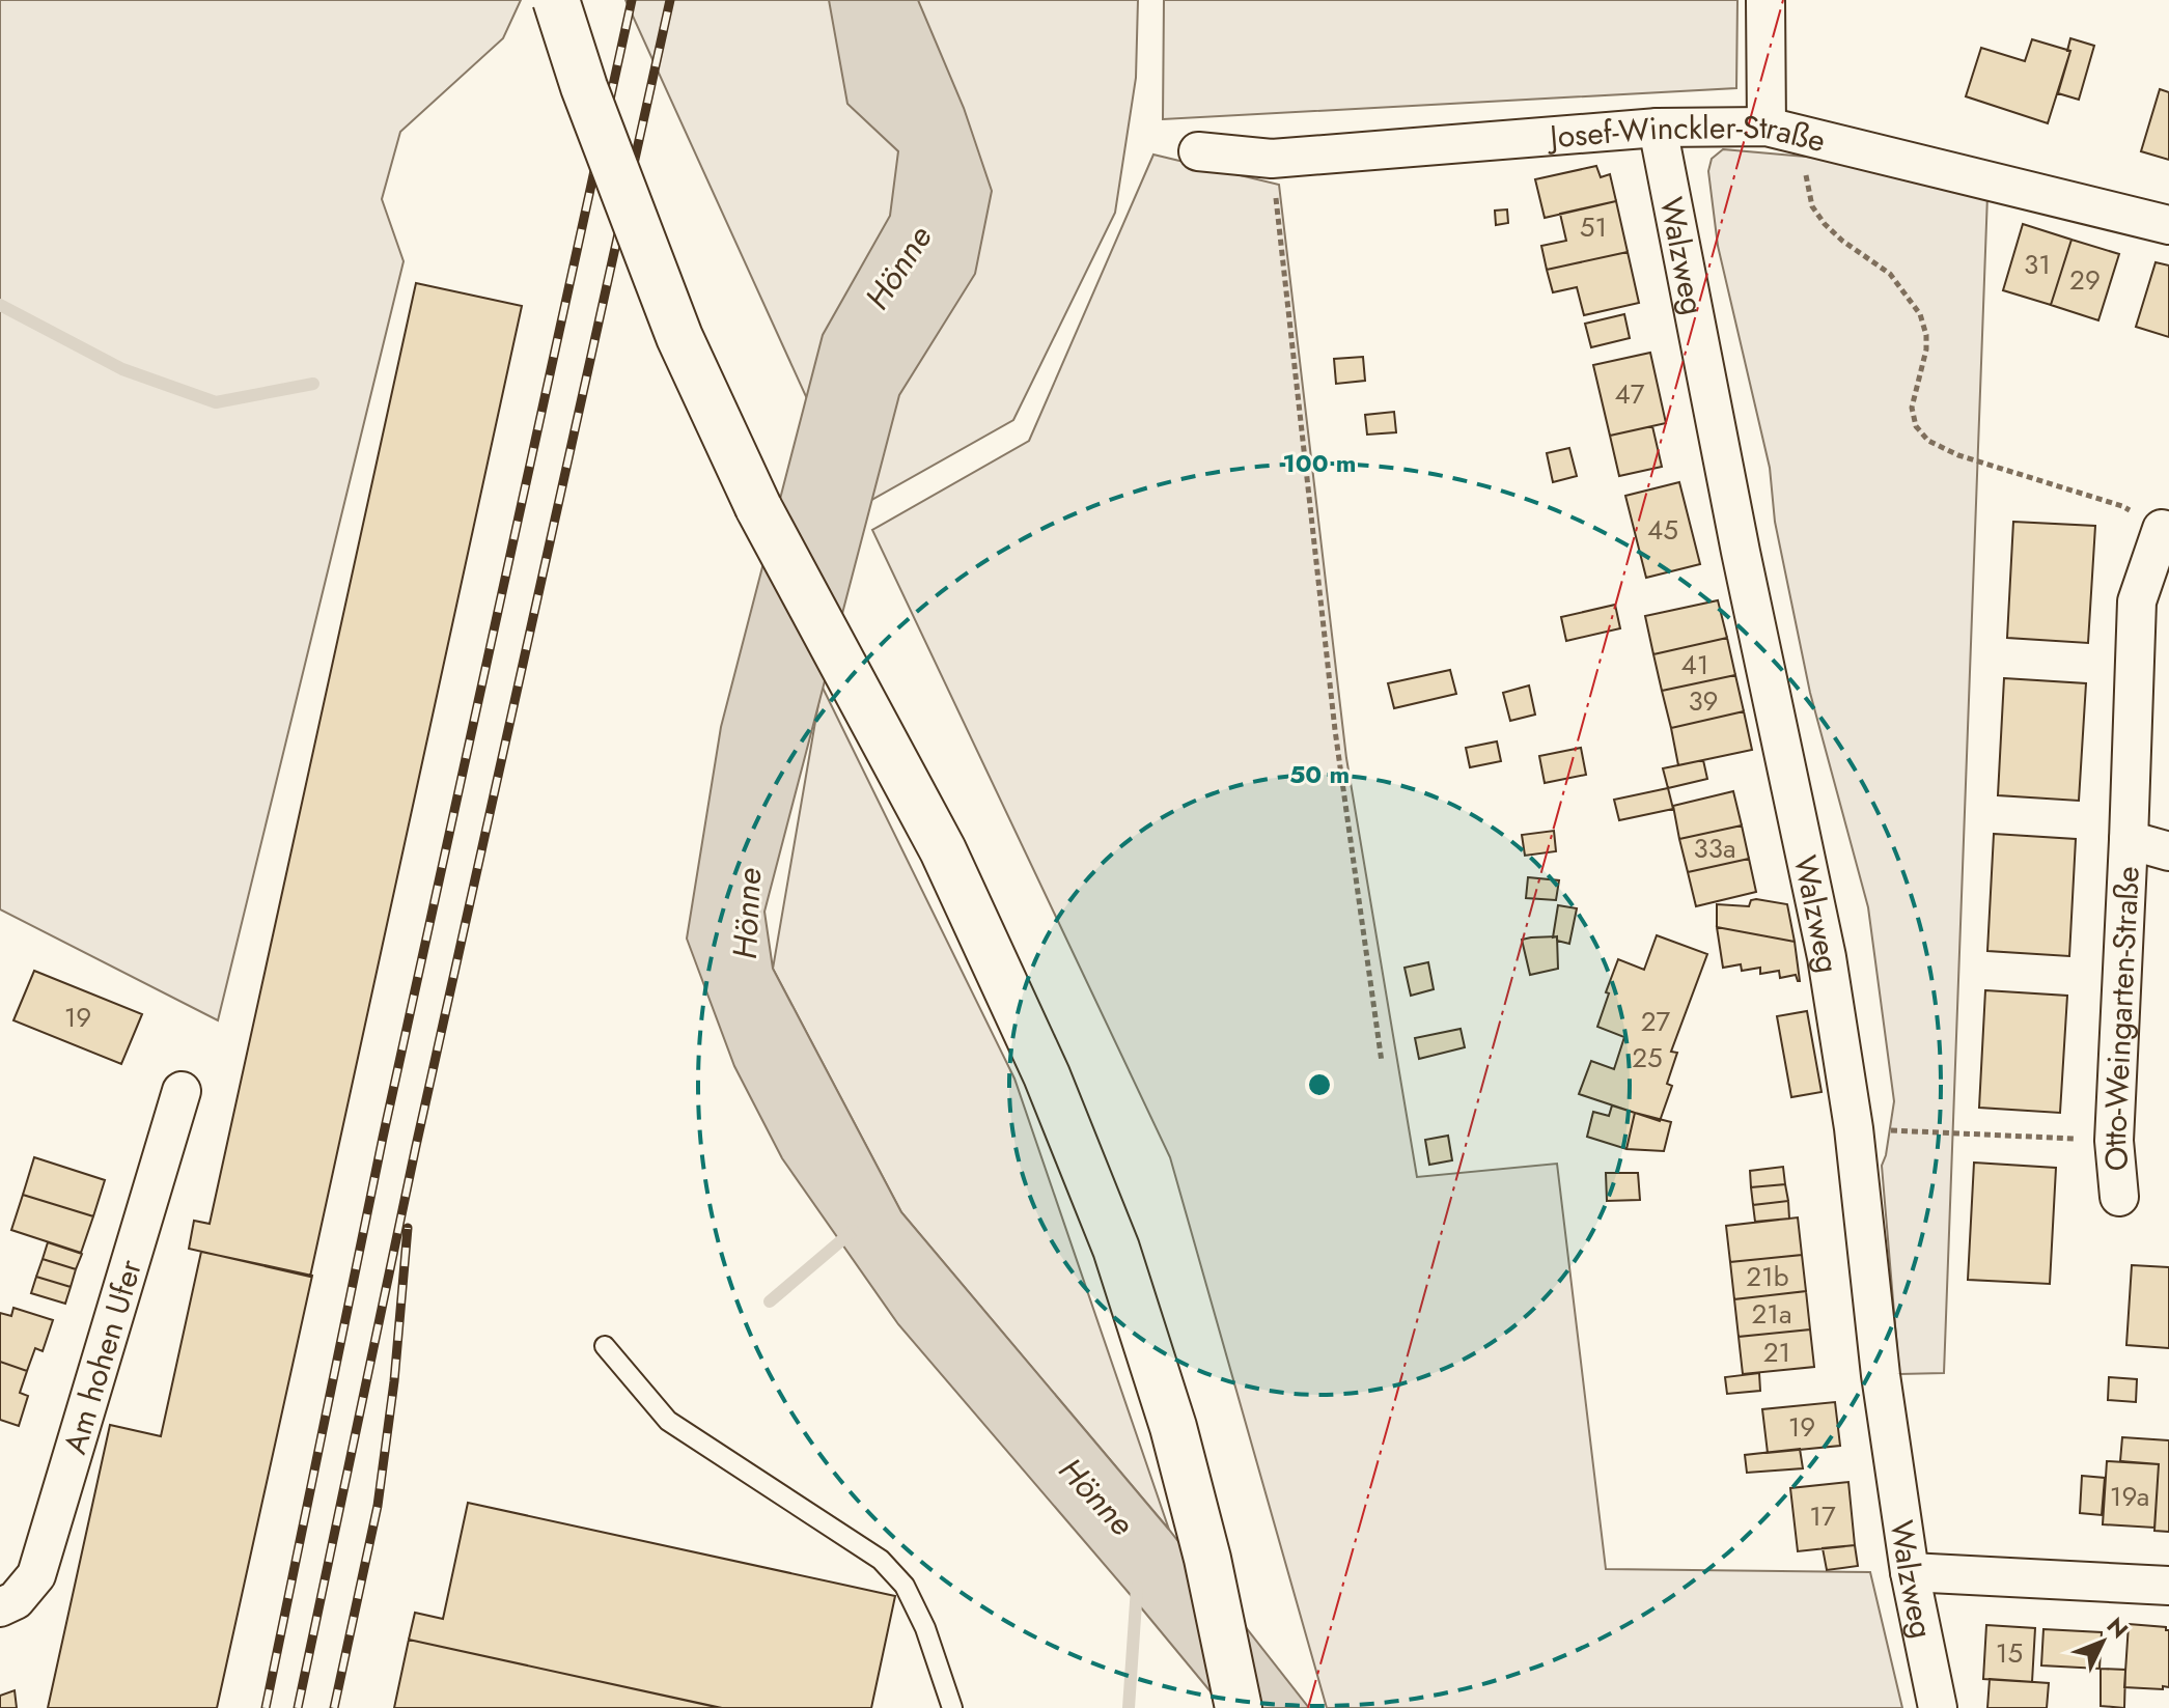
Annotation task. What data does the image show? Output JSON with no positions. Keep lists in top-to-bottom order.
{
  "streets": {
    "street": [
      "Josef-Winckler-Straße",
      "Walzweg",
      "Otto-Weingarten-Straße",
      "Am hohen Ufer"
    ]
  },
  "crossings": [
    ["Josef-Winckler-Straße", "Walzweg"]
  ],
  "water": ["Hönne"],
  "house_numbers": [
    "51",
    "31",
    "29",
    "47",
    "45",
    "41",
    "39",
    "33a",
    "19",
    "27",
    "25",
    "21b",
    "21a",
    "21",
    "19",
    "19a",
    "17",
    "15"
  ],
  "north": "top right",
  "rings": ["100 m", "50 m"]
}
